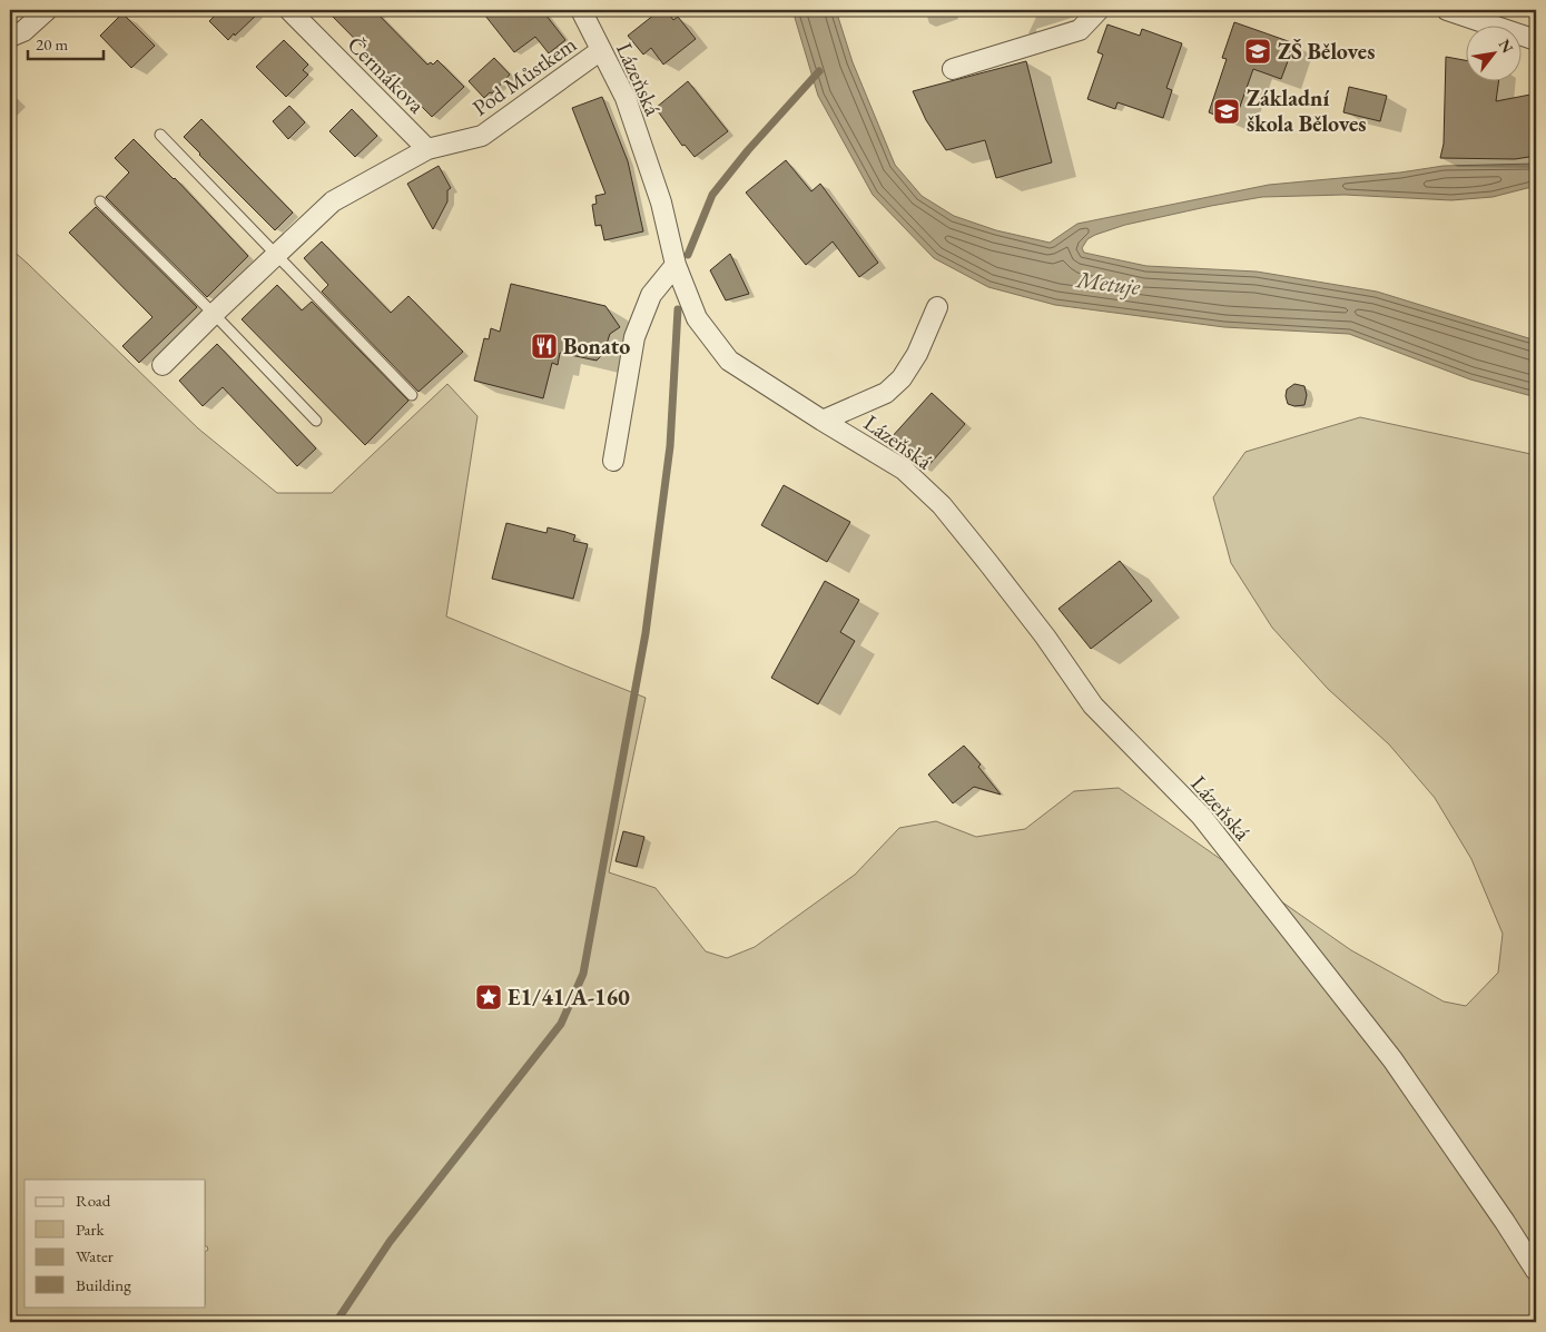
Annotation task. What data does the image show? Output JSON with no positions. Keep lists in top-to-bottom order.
{
  "streets": {
    "street": ["Čermákova", "Pod Můstkem", "Lázeňská"]
  },
  "crossings": [
    ["Čermákova", "Pod Můstkem"],
    ["Pod Můstkem", "Lázeňská"]
  ],
  "water": ["Metuje"],
  "places": {
    "school or university": ["ZŠ Běloves", "Základní škola Běloves"],
    "restaurant": ["Bonato"],
    "place": ["E1/41/A-160"]
  },
  "legend": [
    "Road",
    "Park",
    "Water",
    "Building"
  ],
  "scale_bar": "20 m",
  "north": "top right"
}
